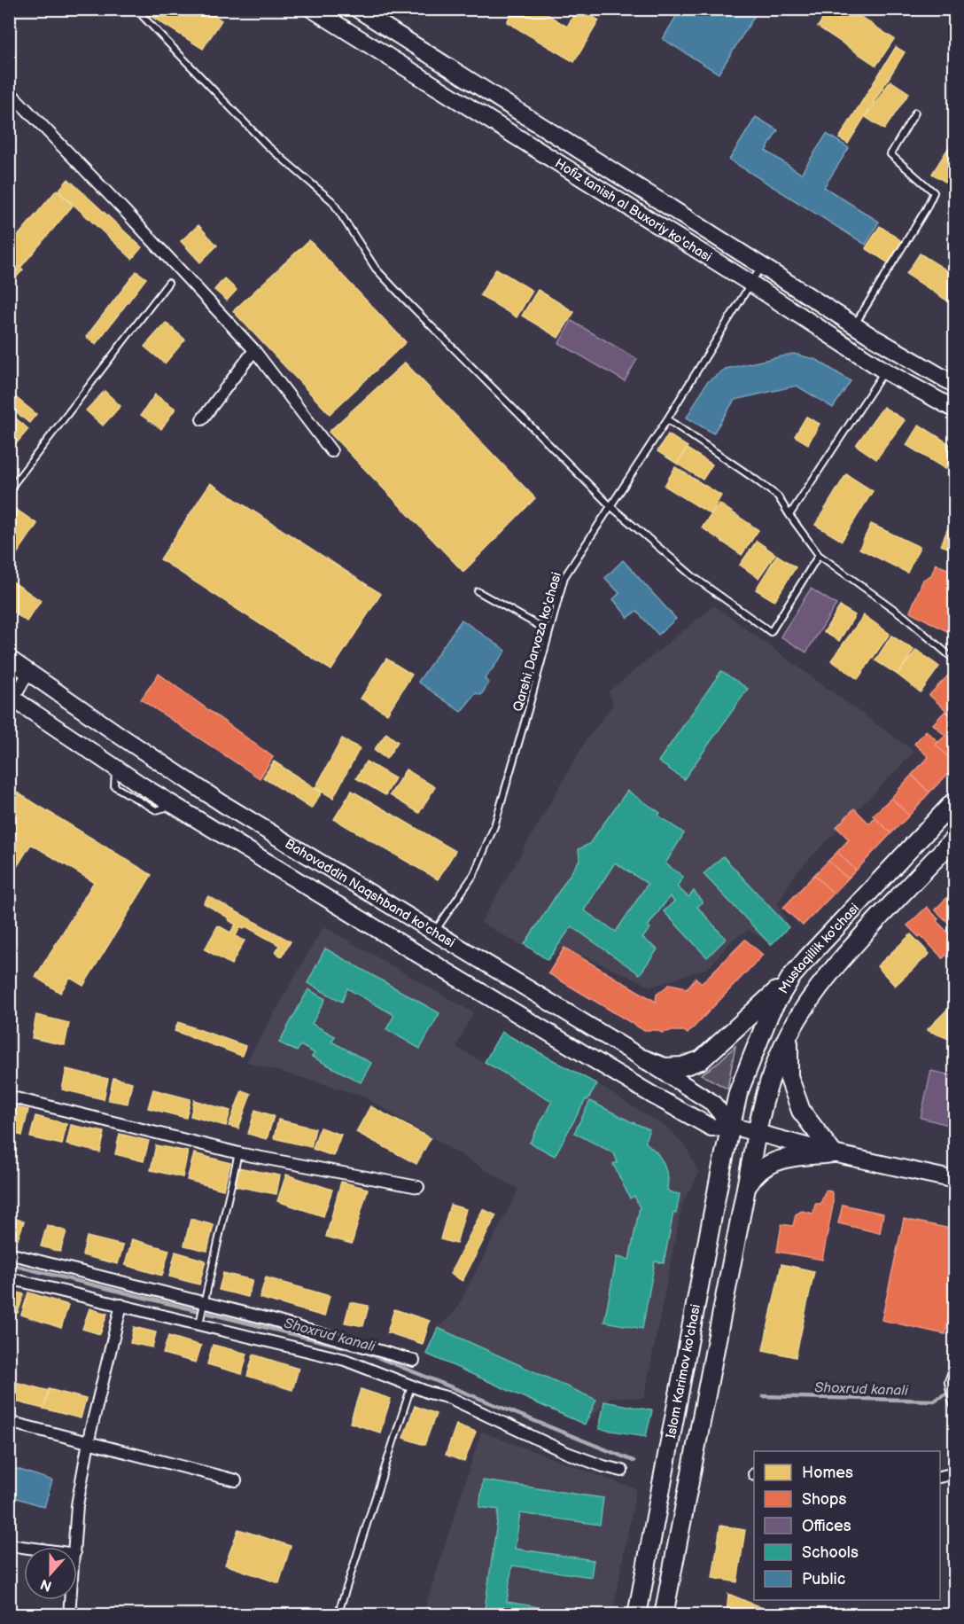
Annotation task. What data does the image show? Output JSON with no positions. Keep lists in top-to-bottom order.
{
  "streets": {
    "main road": [
      "Hofiz tanish al Buxoriy ko'chasi",
      "Bahovaddin Naqshband ko'chasi",
      "Mustaqillik ko'chasi",
      "Islom Karimov ko'chasi"
    ],
    "lane": ["Qarshi Darvoza ko'chasi"]
  },
  "crossings": [
    ["Hofiz tanish al Buxoriy ko'chasi", "Qarshi Darvoza ko'chasi"],
    ["Qarshi Darvoza ko'chasi", "Bahovaddin Naqshband ko'chasi"],
    ["Bahovaddin Naqshband ko'chasi", "Mustaqillik ko'chasi"],
    ["Bahovaddin Naqshband ko'chasi", "Islom Karimov ko'chasi"],
    ["Mustaqillik ko'chasi", "Islom Karimov ko'chasi"]
  ],
  "water": ["Shoxrud kanali"],
  "legend": [
    "Homes",
    "Shops",
    "Offices",
    "Schools",
    "Public"
  ],
  "north": "bottom"
}
